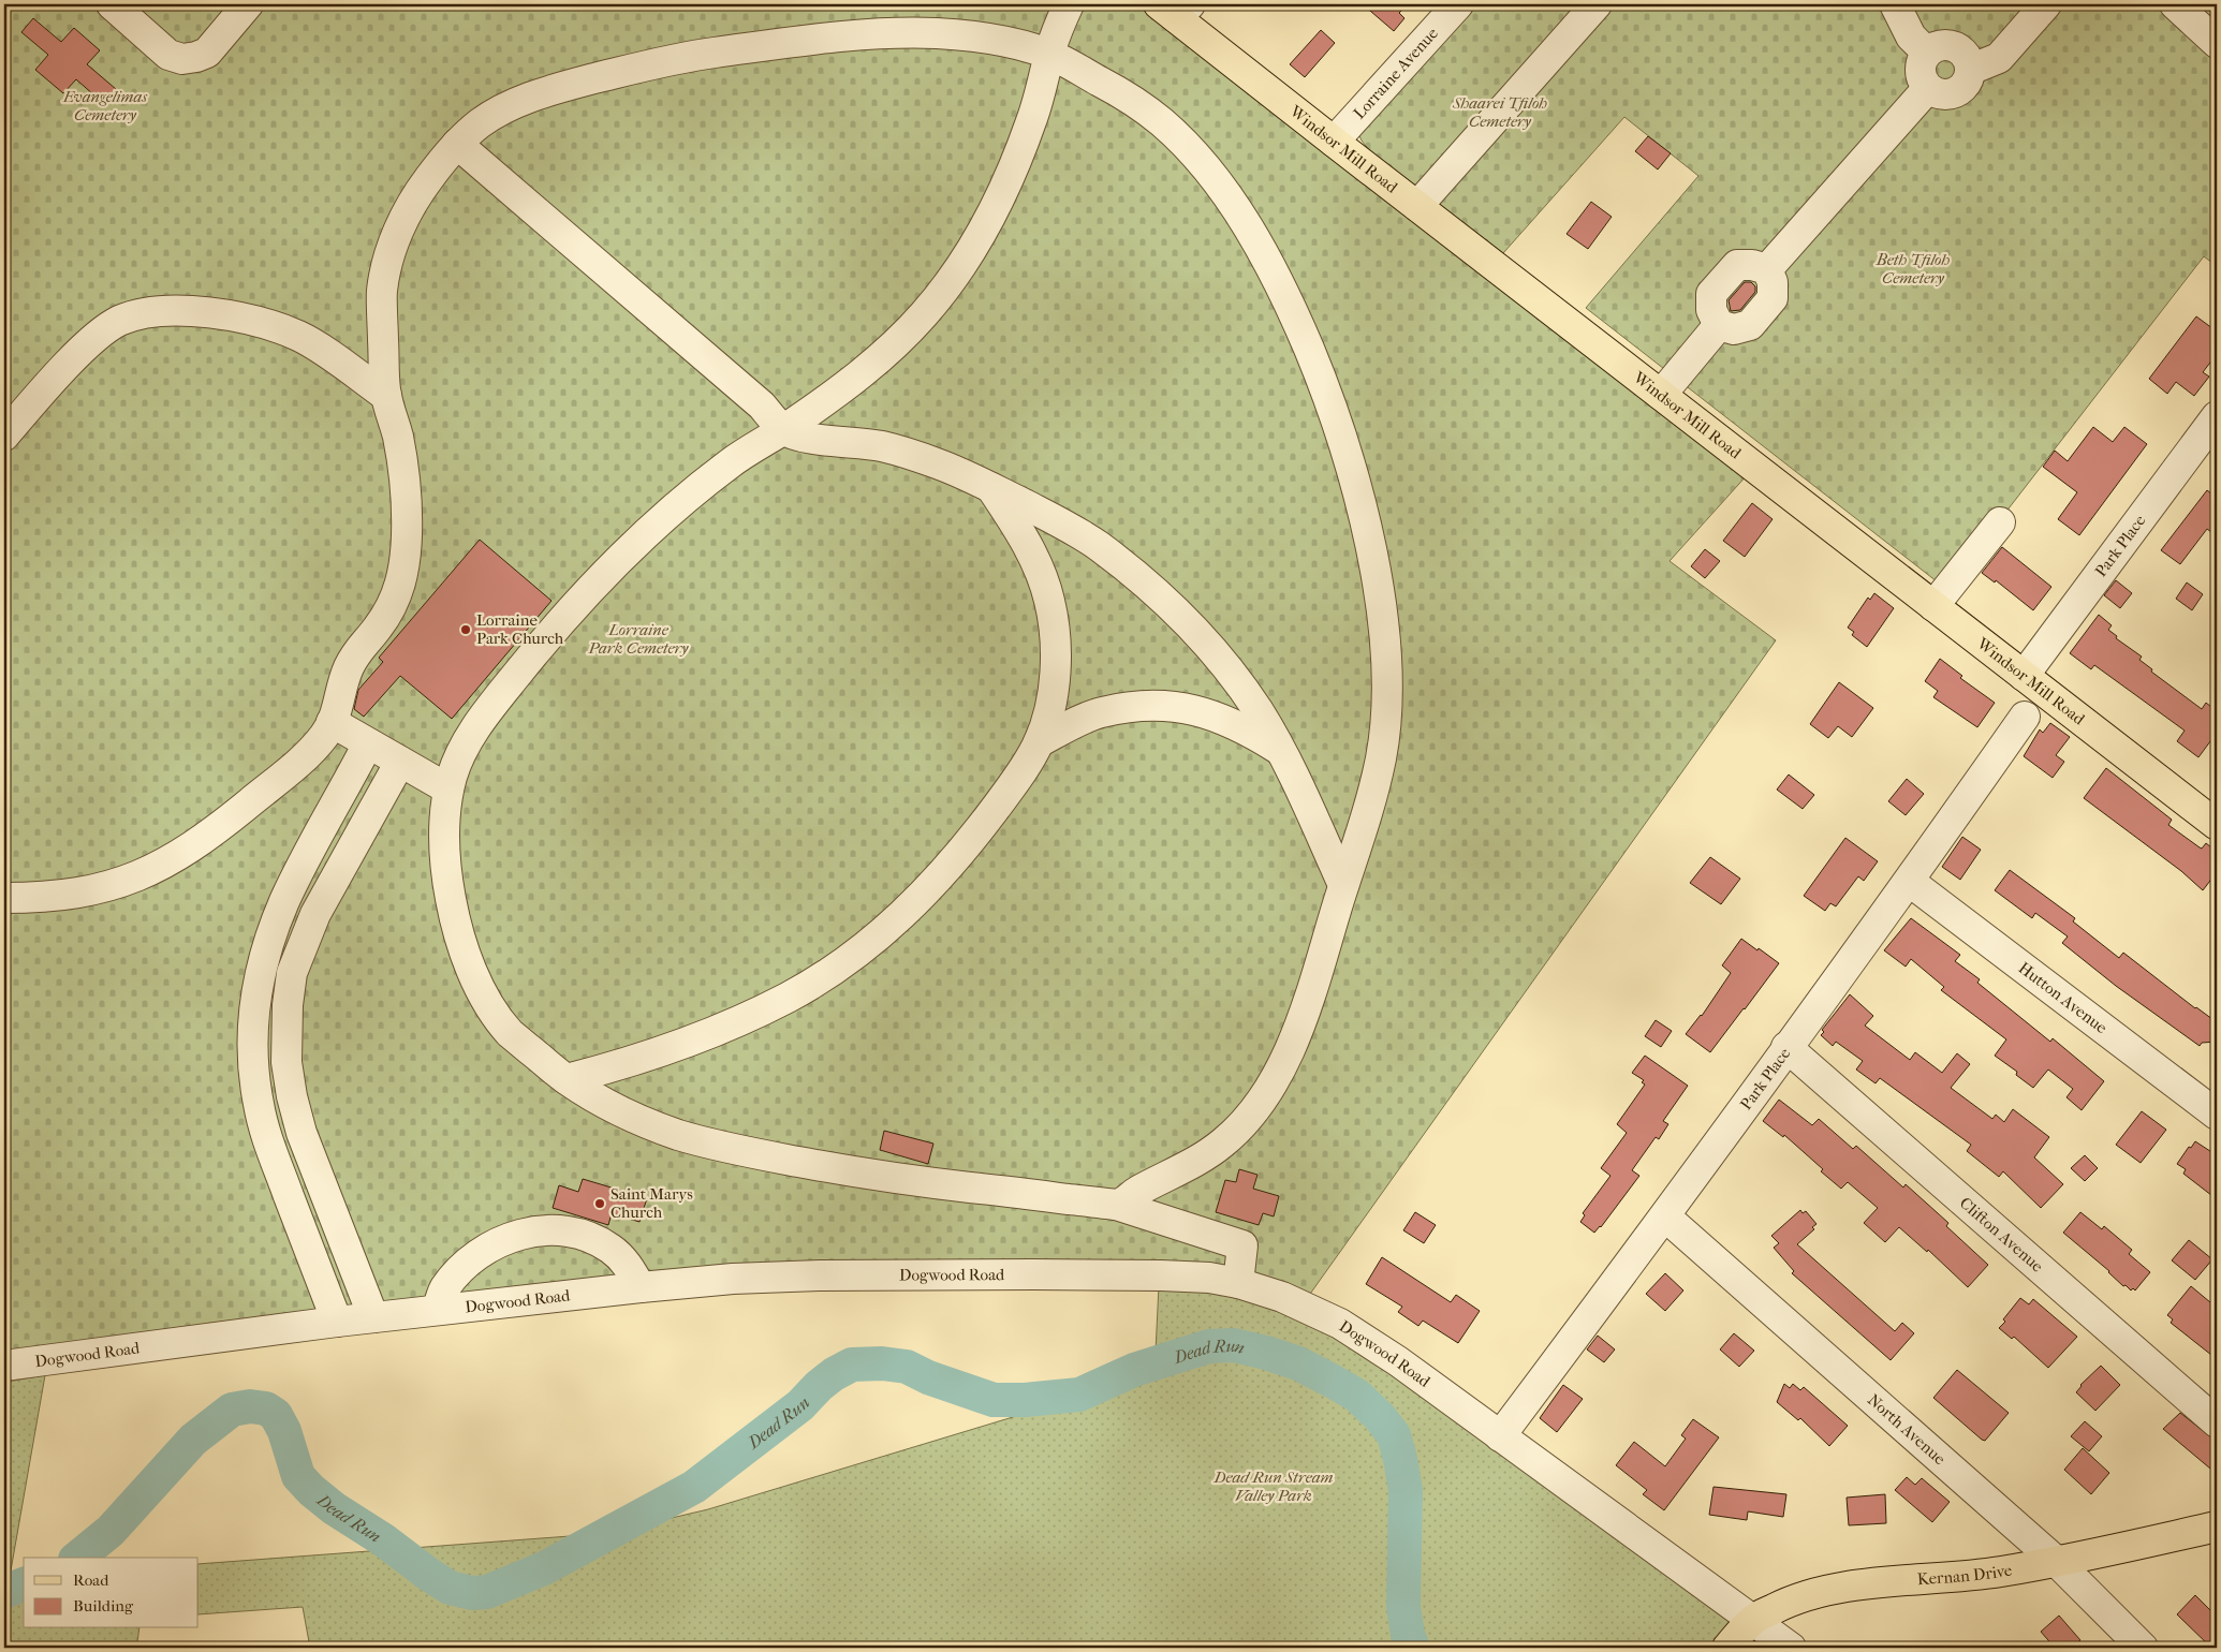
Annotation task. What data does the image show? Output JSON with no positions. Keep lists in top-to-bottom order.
{
  "streets": {
    "main road": ["Windsor Mill Road", "Kernan Drive"],
    "street": [
      "Lorraine Avenue",
      "Park Place",
      "Hutton Avenue",
      "Clifton Avenue",
      "Dogwood Road",
      "North Avenue"
    ]
  },
  "crossings": [
    ["Lorraine Avenue", "Windsor Mill Road"],
    ["Windsor Mill Road", "Park Place"],
    ["Park Place", "Hutton Avenue"],
    ["Park Place", "Clifton Avenue"],
    ["Park Place", "Dogwood Road"],
    ["Park Place", "North Avenue"],
    ["Dogwood Road", "Kernan Drive"],
    ["North Avenue", "Kernan Drive"]
  ],
  "water": ["Dead Run"],
  "parks": [
    "Evangelimas Cemetery",
    "Shaarei Tfiloh Cemetery",
    "Beth Tfiloh Cemetery",
    "Lorraine Park Cemetery",
    "Dead Run Stream Valley Park"
  ],
  "places": ["Lorraine Park Church", "Saint Marys Church"],
  "legend": ["Road", "Building"]
}
